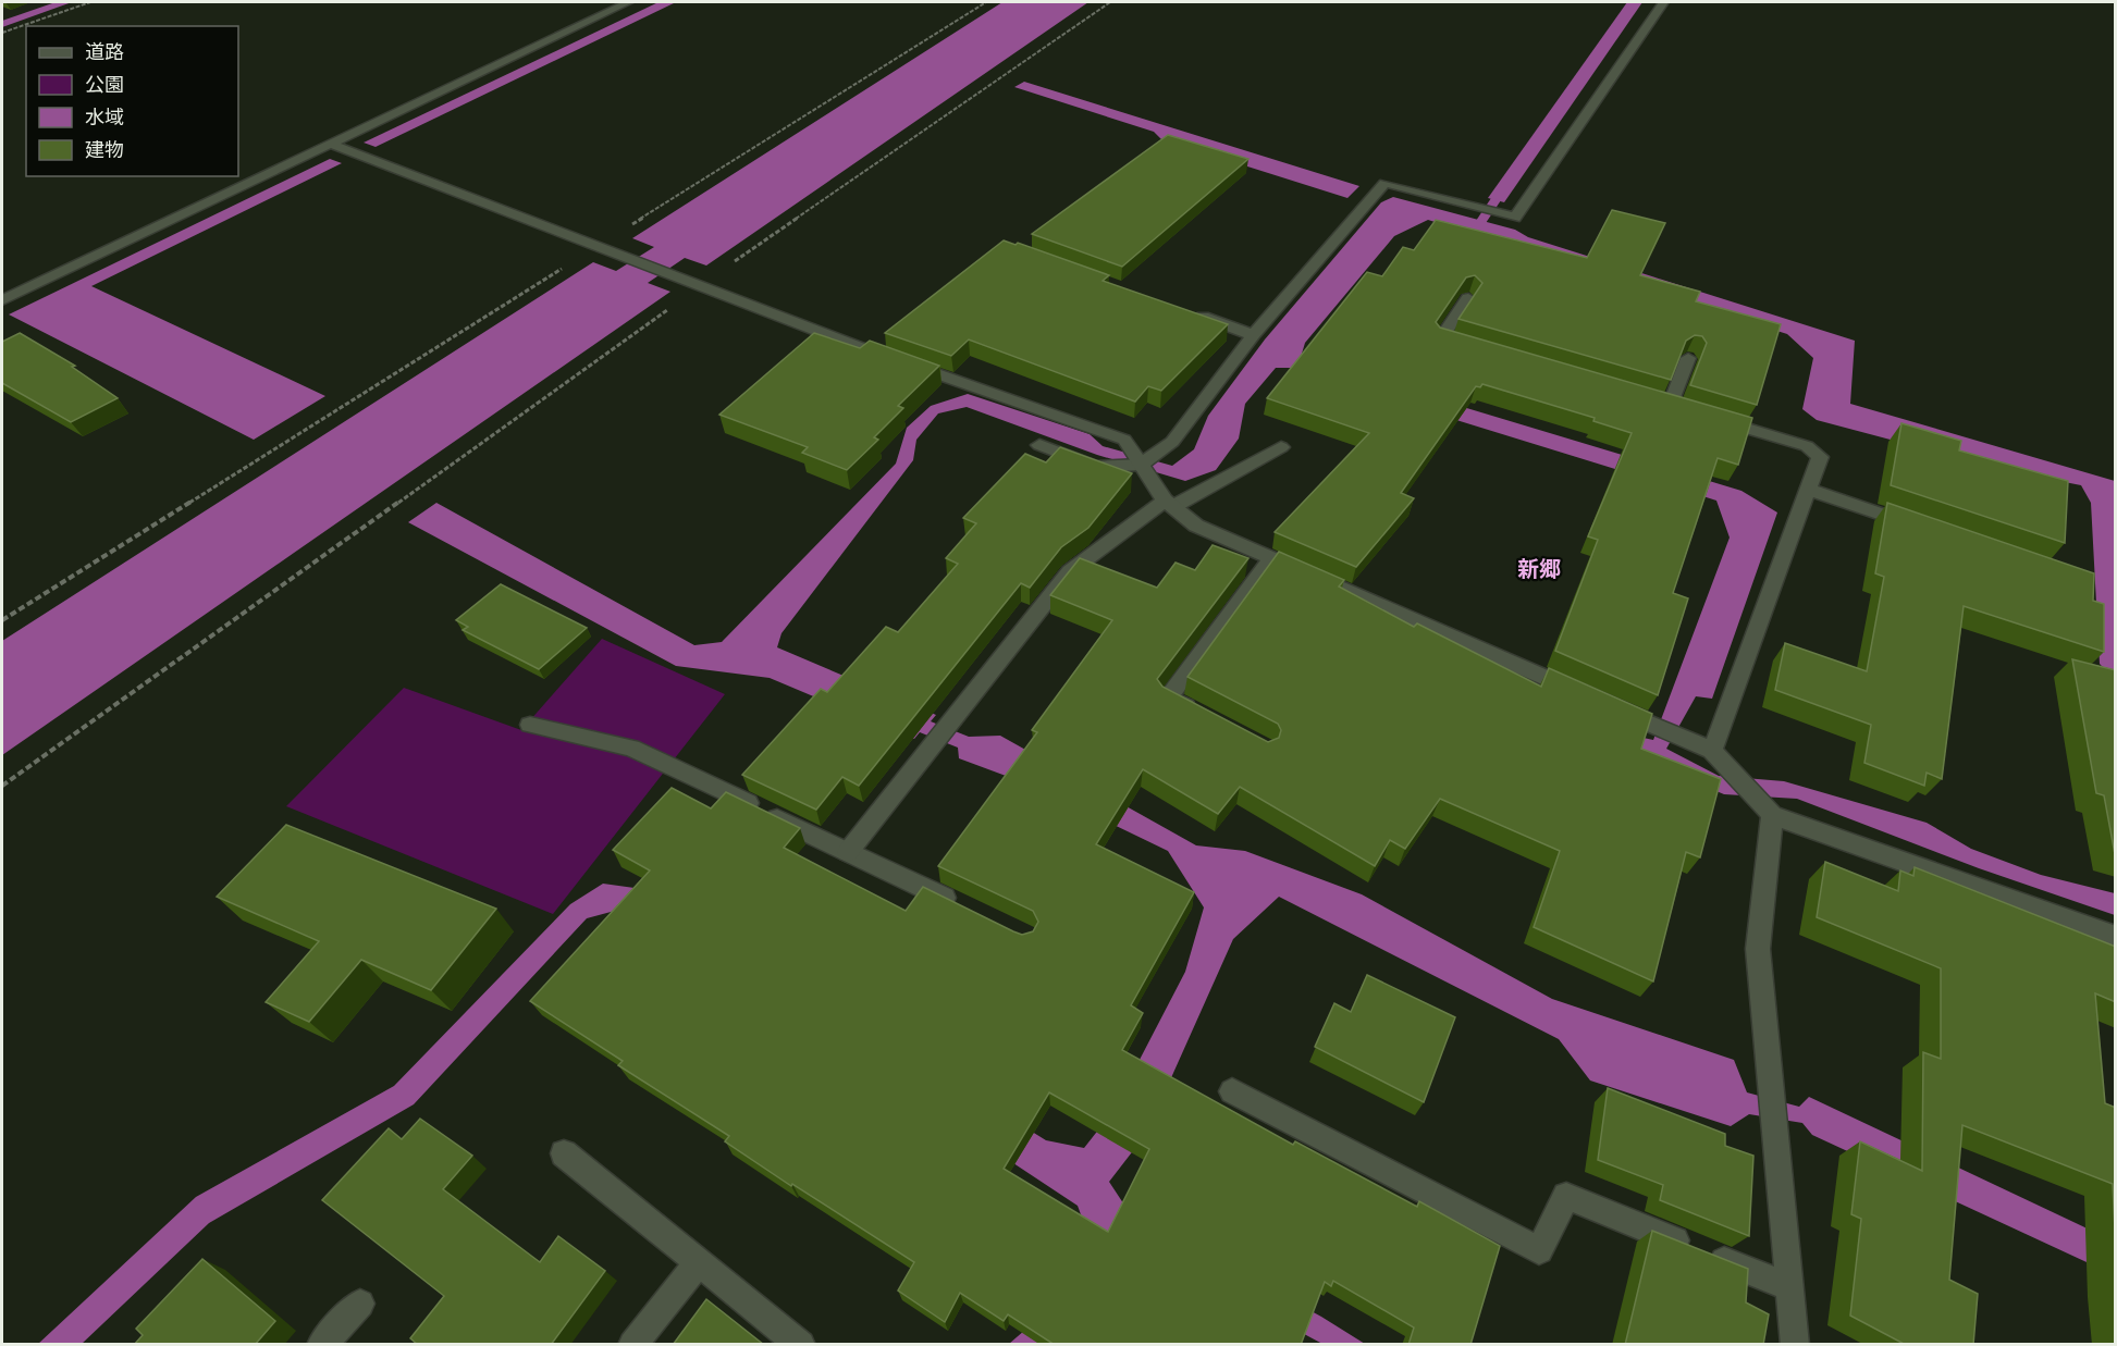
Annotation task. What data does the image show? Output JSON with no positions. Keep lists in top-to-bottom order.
{
  "districts": ["新郷"],
  "legend": [
    "道路",
    "公園",
    "水域",
    "建物"
  ]
}
